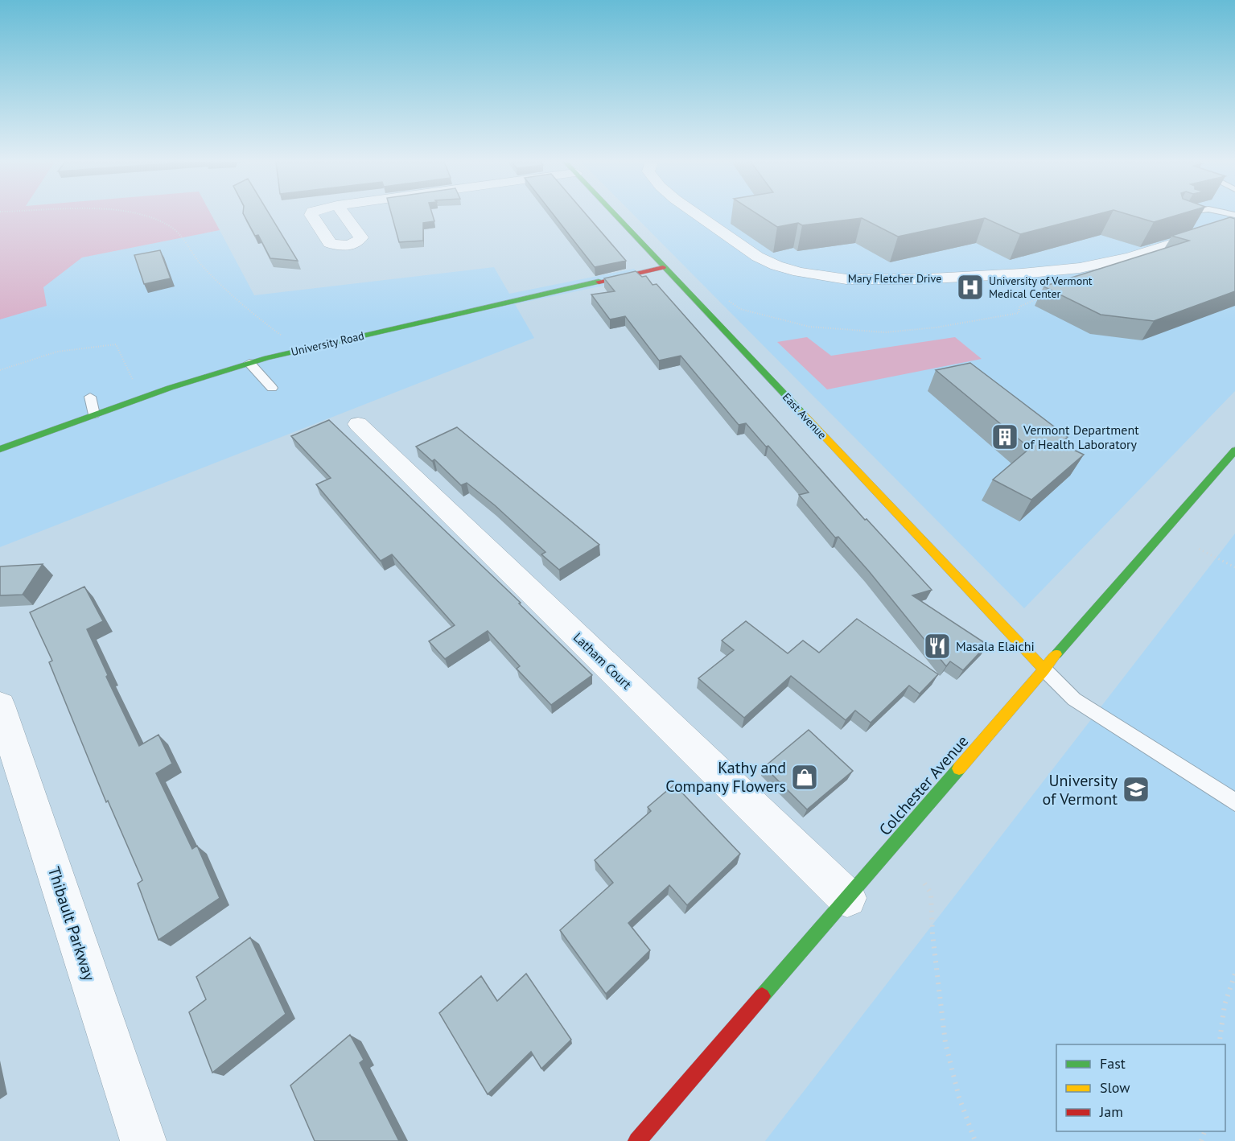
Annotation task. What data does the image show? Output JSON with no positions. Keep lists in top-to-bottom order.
{
  "streets": {
    "main road": ["University Road", "East Avenue", "Colchester Avenue"],
    "street": ["Mary Fletcher Drive", "Latham Court", "Thibault Parkway"]
  },
  "crossings": [
    ["University Road", "East Avenue"],
    ["East Avenue", "Colchester Avenue"],
    ["Latham Court", "Colchester Avenue"]
  ],
  "places": {
    "hospital": ["University of Vermont Medical Center"],
    "building": ["Vermont Department of Health Laboratory"],
    "restaurant": ["Masala Elaichi"],
    "shop": ["Kathy and Company Flowers"],
    "school or university": ["University of Vermont"]
  },
  "legend": ["Fast", "Slow", "Jam"]
}
